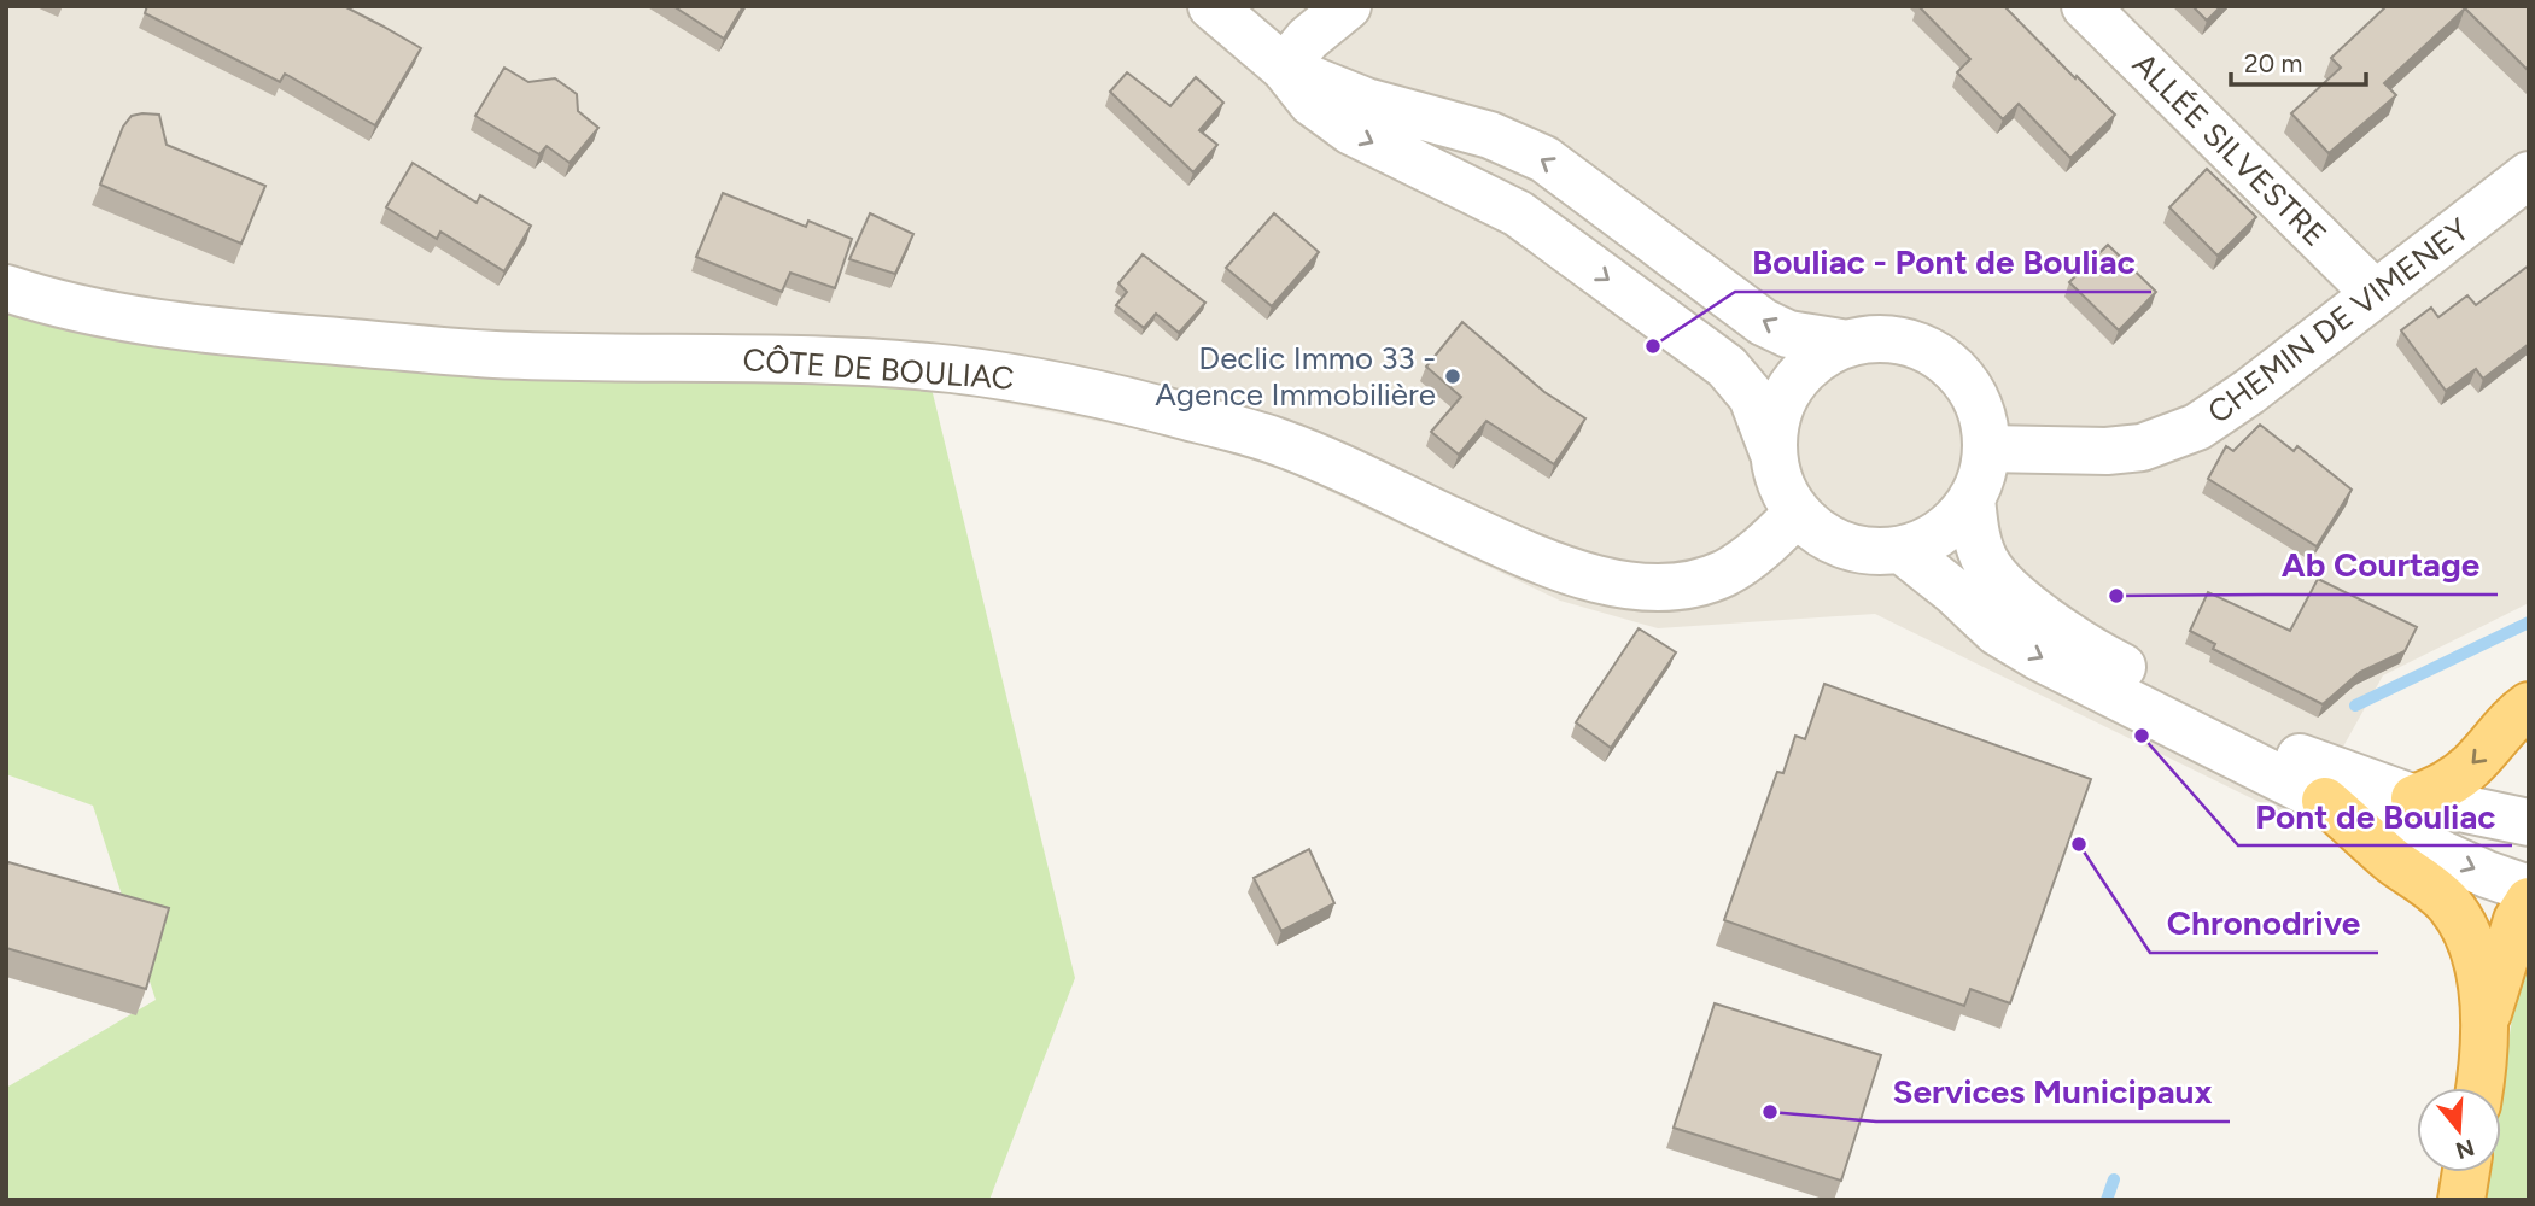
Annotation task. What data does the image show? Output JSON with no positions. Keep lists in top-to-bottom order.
{
  "streets": {
    "street": ["ALLÉE SILVESTRE", "CHEMIN DE VIMENEY", "CÔTE DE BOULIAC"]
  },
  "crossings": [
    ["ALLÉE SILVESTRE", "CHEMIN DE VIMENEY"],
    ["CHEMIN DE VIMENEY", "CÔTE DE BOULIAC"]
  ],
  "places": [
    "Bouliac - Pont de Bouliac",
    "Declic Immo 33 - Agence Immobilière",
    "Ab Courtage",
    "Pont de Bouliac",
    "Chronodrive",
    "Services Municipaux"
  ],
  "scale_bar": "20 m",
  "north": "bottom"
}
